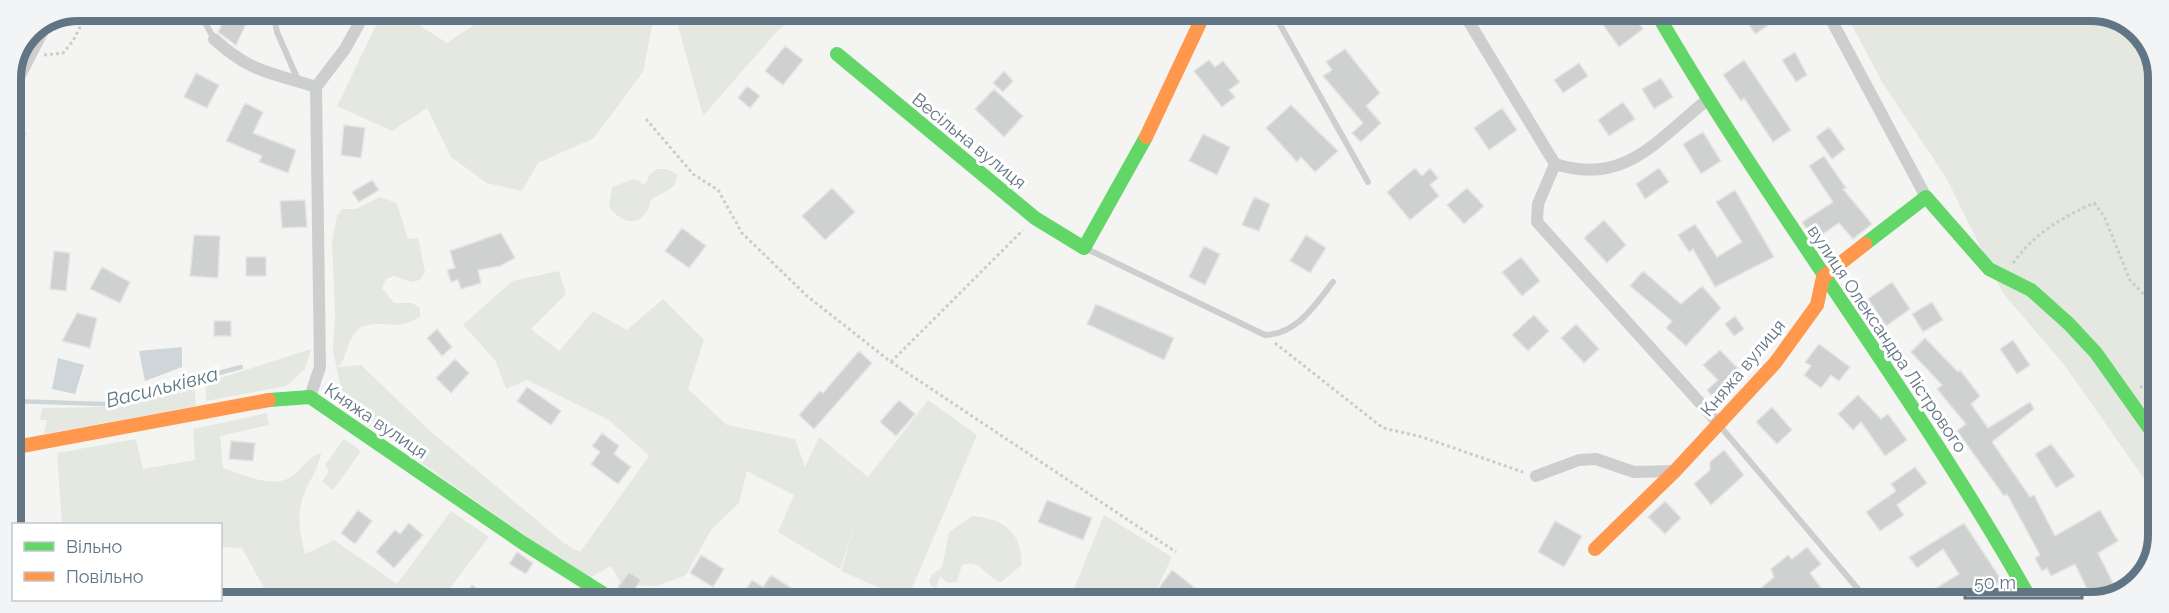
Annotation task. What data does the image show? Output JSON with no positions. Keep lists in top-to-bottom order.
{
  "streets": {
    "street": ["Весільна вулиця", "вулиця Олександра Лістрового", "Княжа вулиця"]
  },
  "crossings": [
    ["вулиця Олександра Лістрового", "Княжа вулиця"]
  ],
  "water": ["Васильківка"],
  "legend": ["Вільно", "Повільно"],
  "scale_bar": "50 m"
}
